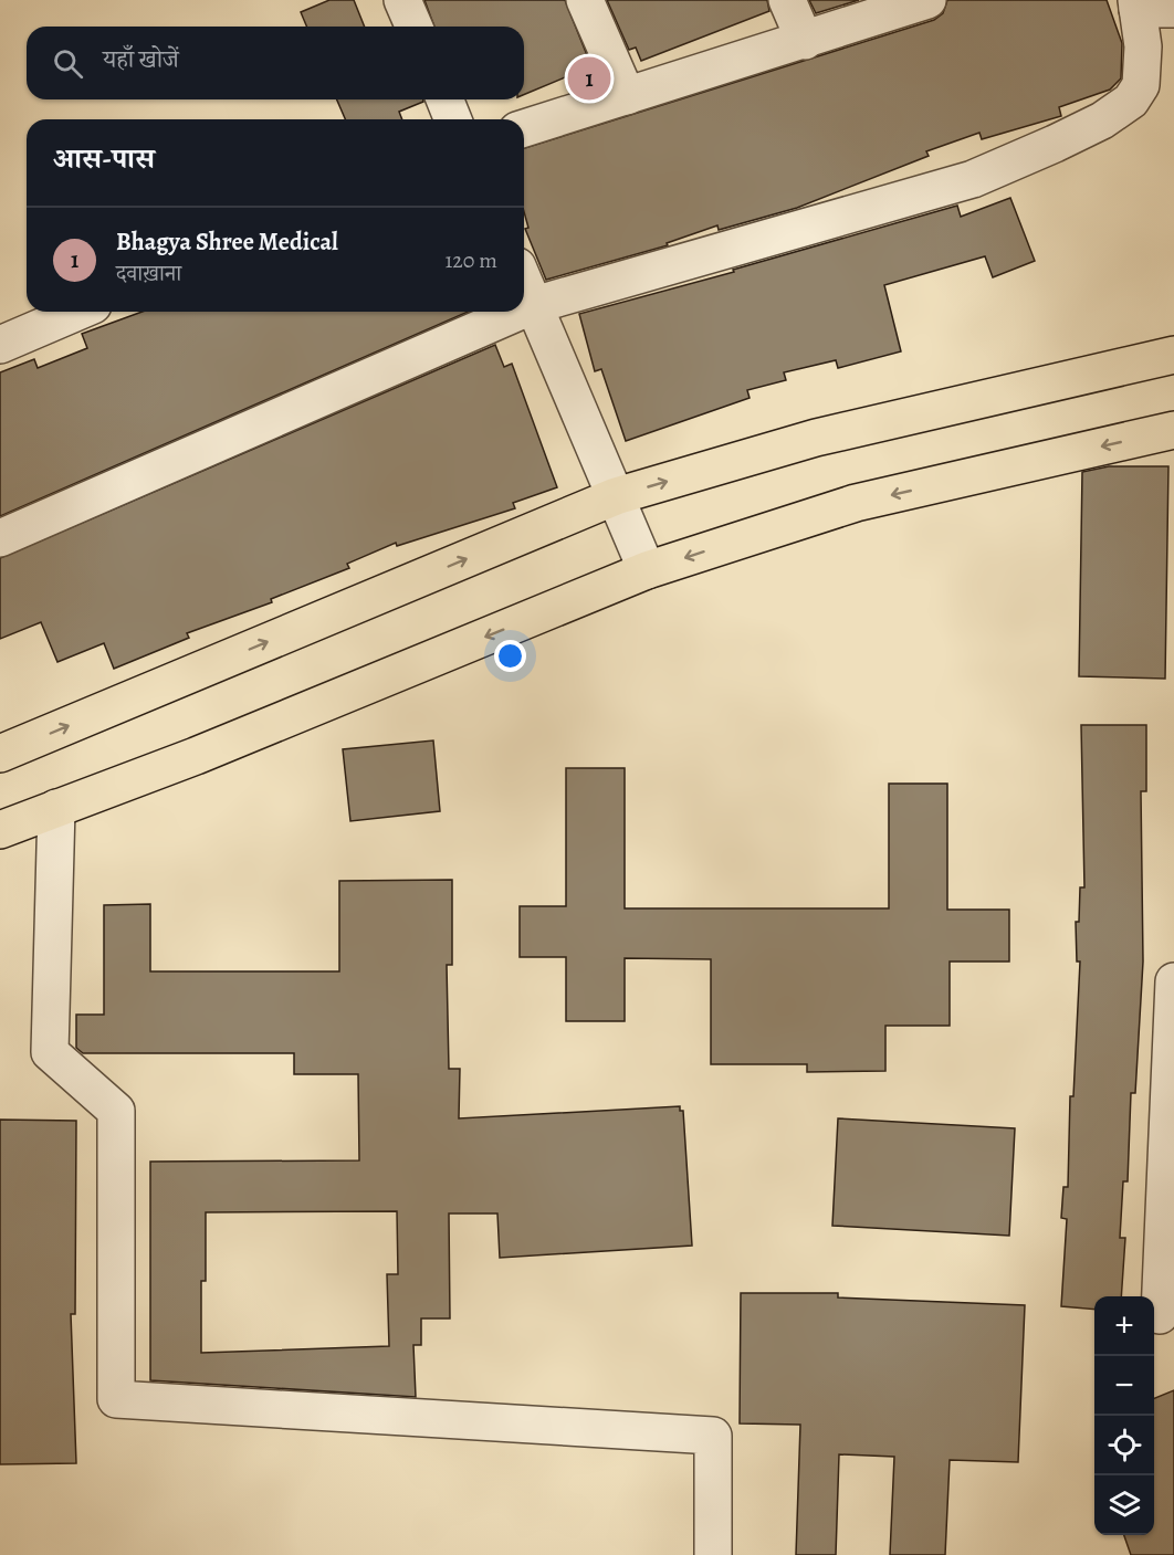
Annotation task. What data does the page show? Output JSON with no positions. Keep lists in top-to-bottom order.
{
  "page": {
    "search": "यहाँ खोजें",
    "pins": "1",
    "heading": "आस-पास",
    "list": [
      {
        "mark": "1",
        "name": "Bhagya Shree Medical",
        "note": "दवाख़ाना",
        "value": "120 m"
      }
    ],
    "map_buttons": ["+", "−"]
  }
}
